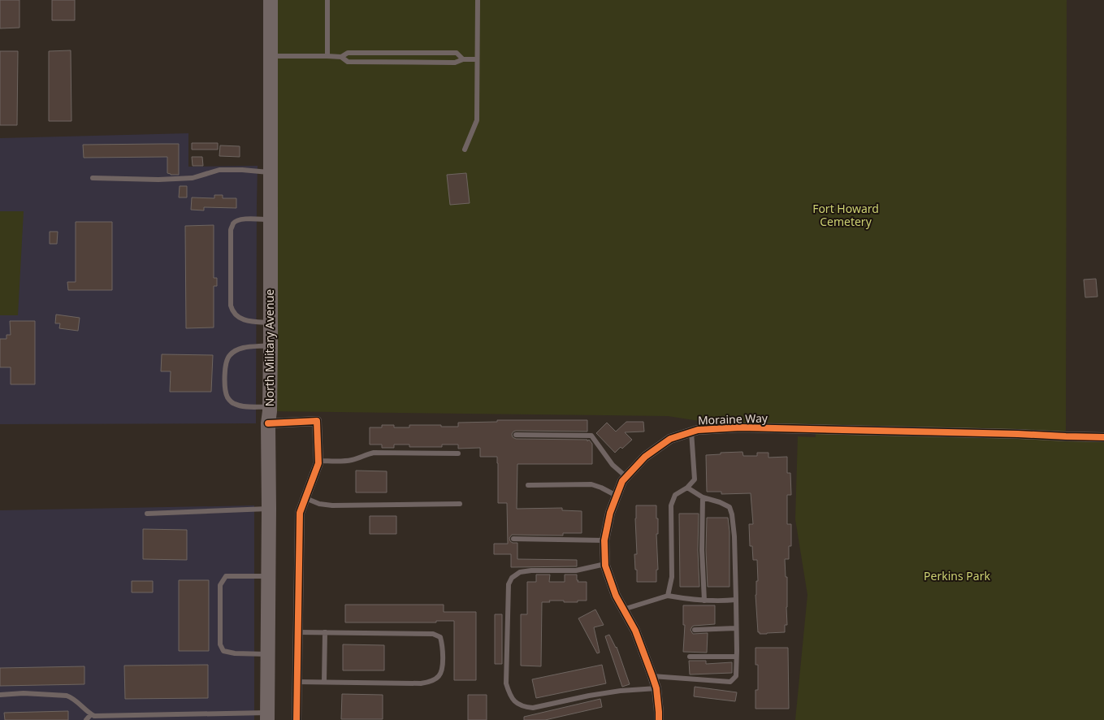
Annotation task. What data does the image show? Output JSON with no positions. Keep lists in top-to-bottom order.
{
  "streets": {
    "main road": ["North Military Avenue"],
    "street": ["Moraine Way"]
  },
  "parks": ["Fort Howard Cemetery", "Perkins Park"]
}
